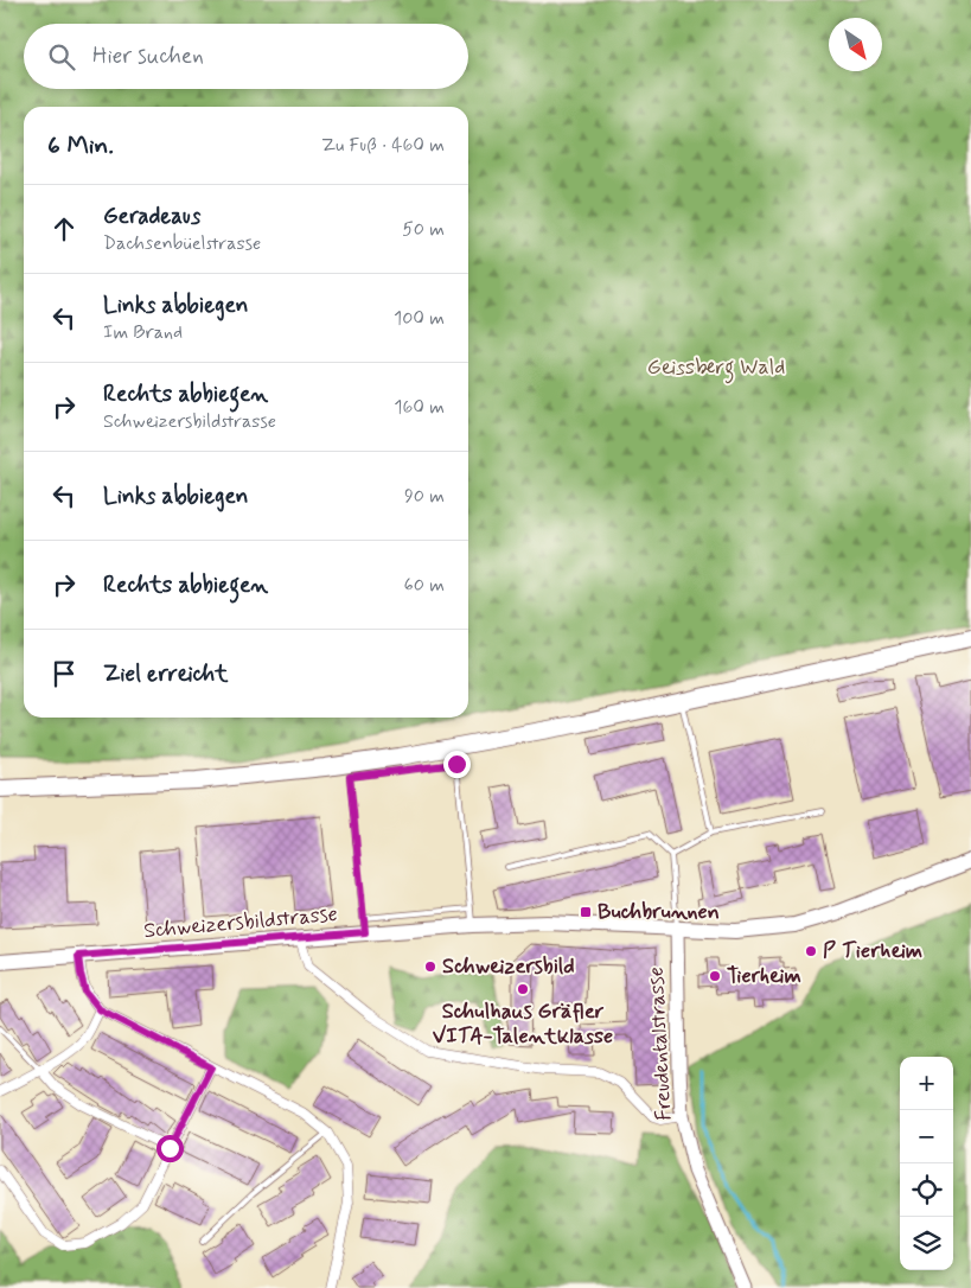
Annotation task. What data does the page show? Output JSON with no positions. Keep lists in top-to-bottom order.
{
  "streets": {
    "main road": ["Schweizersbildstrasse"],
    "street": ["Freudentalstrasse"]
  },
  "crossings": [
    ["Schweizersbildstrasse", "Freudentalstrasse"]
  ],
  "parks": ["Geissberg Wald"],
  "places": {
    "transit": ["Buchbrunnen"],
    "other": [
      "P Tierheim",
      "Schweizersbild",
      "Tierheim",
      "Schulhaus Gräfler VITA-Talentklasse"
    ]
  },
  "north": "bottom right",
  "page": {
    "search": "Hier suchen",
    "heading": ["6 Min.", "Zu Fuß · 460 m"],
    "list": [
      ["Geradeaus", "Dachsenbüelstrasse", "50 m"],
      ["Links abbiegen", "Im Brand", "100 m"],
      ["Rechts abbiegen", "Schweizersbildstrasse", "160 m"],
      ["Links abbiegen", "90 m"],
      ["Rechts abbiegen", "60 m"],
      "Ziel erreicht"
    ],
    "map_buttons": ["+", "−"]
  }
}
